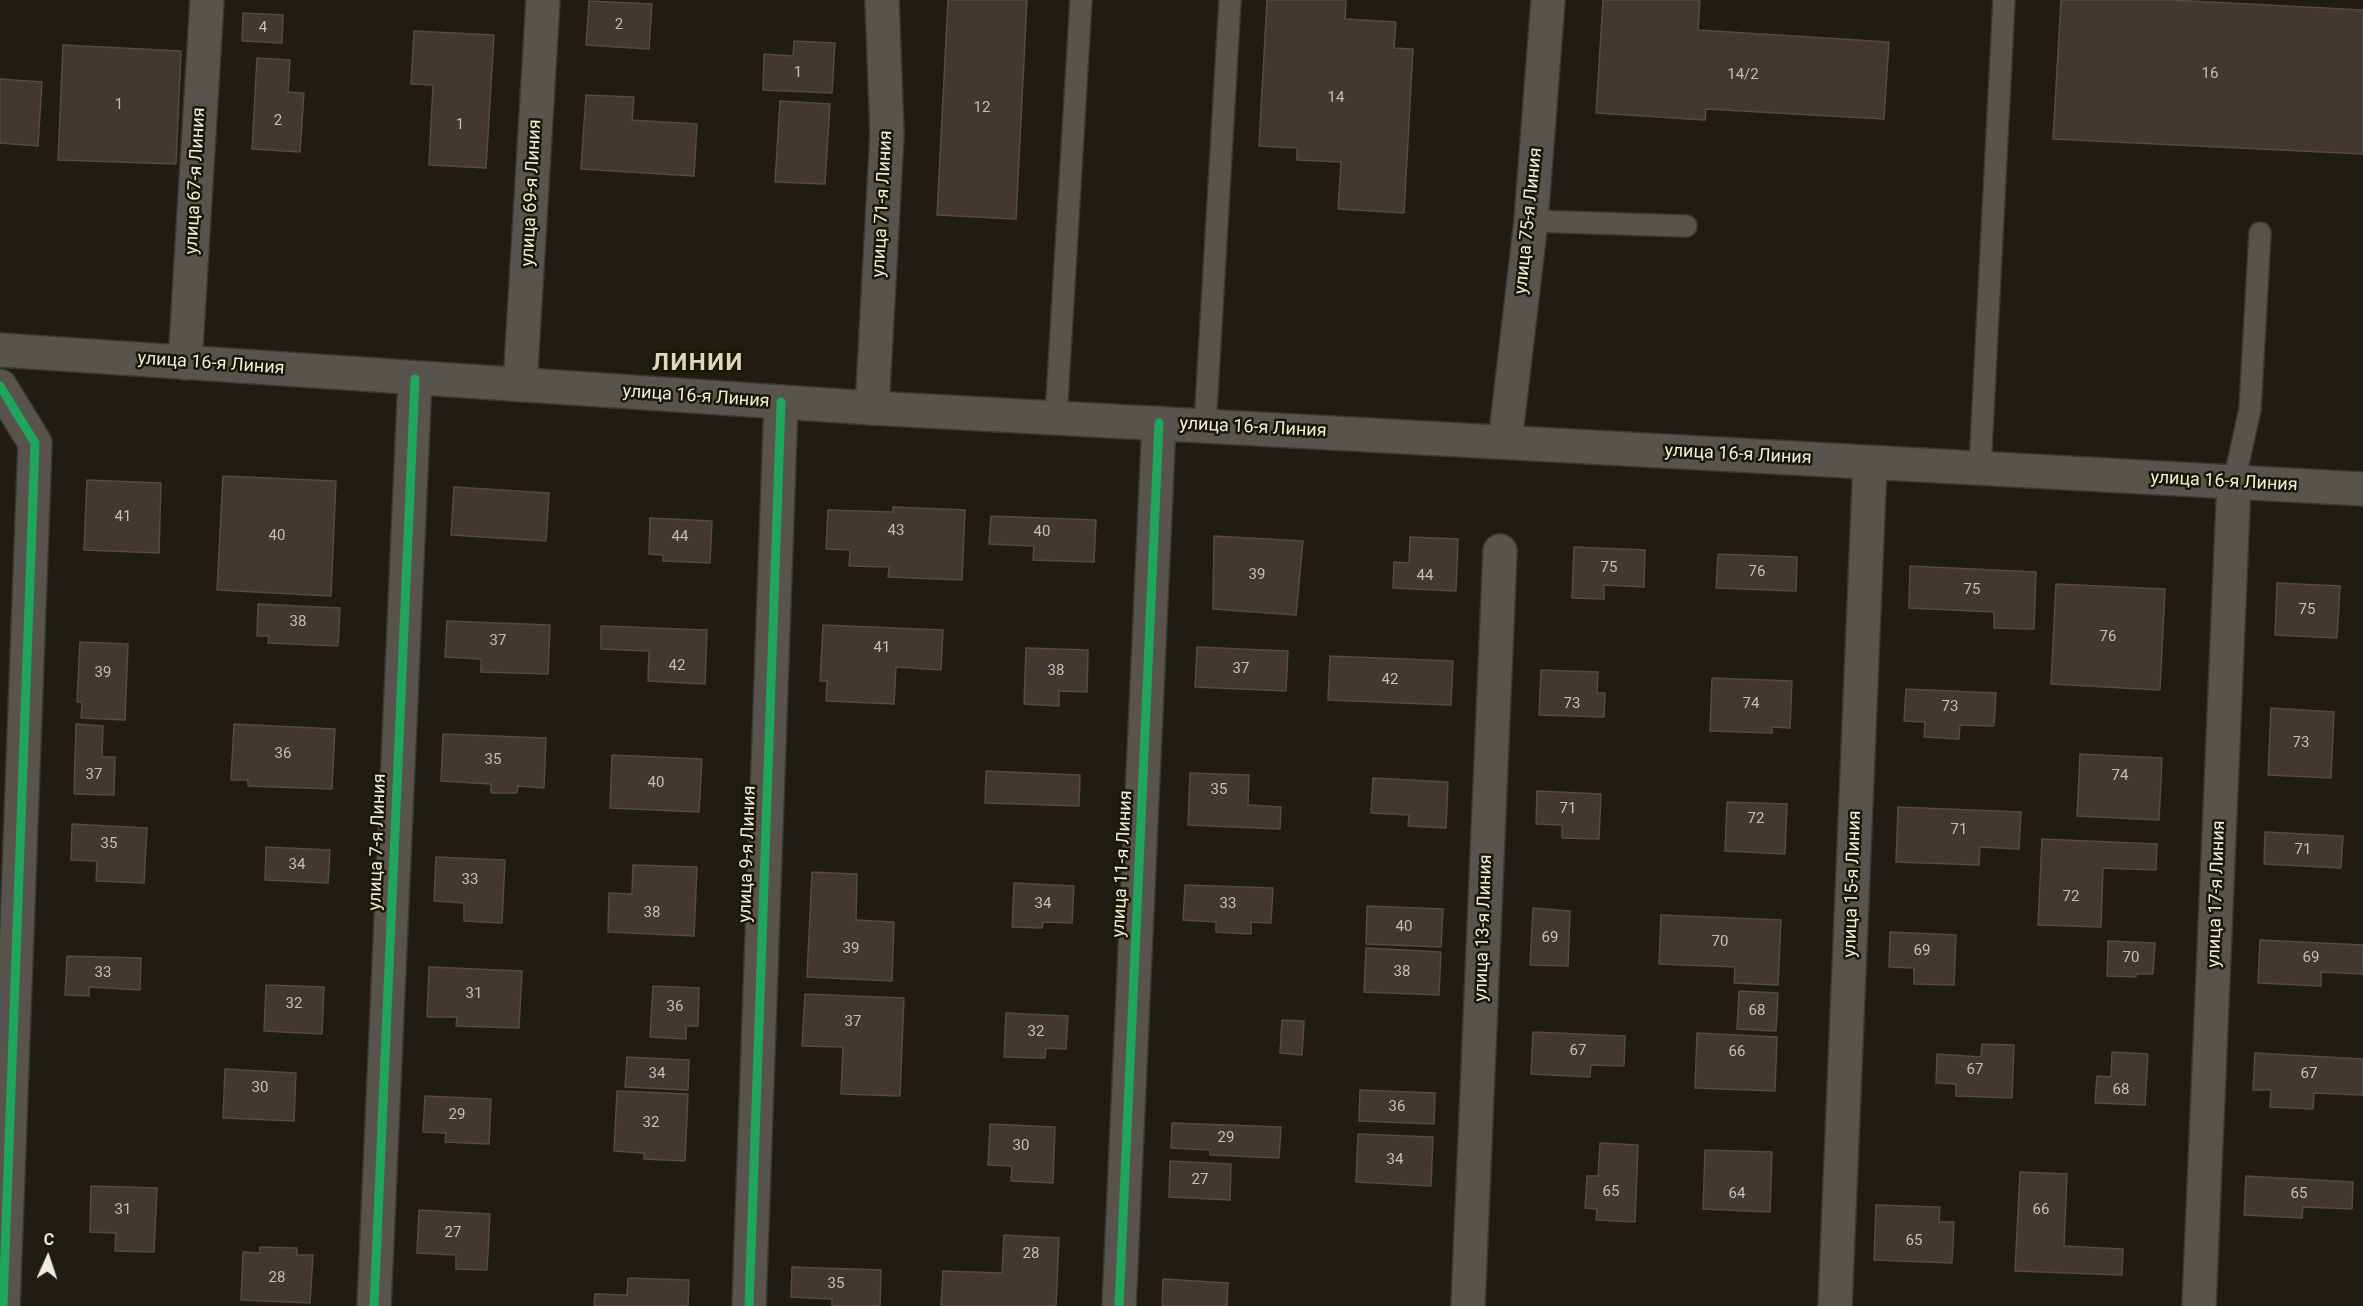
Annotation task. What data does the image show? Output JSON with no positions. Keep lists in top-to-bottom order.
{
  "streets": {
    "street": [
      "улица 67-я Линия",
      "улица 69-я Линия",
      "улица 71-я Линия",
      "улица 75-я Линия",
      "улица 16-я Линия",
      "улица 7-я Линия",
      "улица 9-я Линия",
      "улица 11-я Линия",
      "улица 15-я Линия",
      "улица 17-я Линия",
      "улица 13-я Линия"
    ]
  },
  "crossings": [
    ["улица 67-я Линия", "улица 16-я Линия"],
    ["улица 69-я Линия", "улица 16-я Линия"],
    ["улица 71-я Линия", "улица 16-я Линия"],
    ["улица 75-я Линия", "улица 16-я Линия"],
    ["улица 16-я Линия", "улица 7-я Линия"],
    ["улица 16-я Линия", "улица 9-я Линия"],
    ["улица 16-я Линия", "улица 11-я Линия"],
    ["улица 16-я Линия", "улица 15-я Линия"],
    ["улица 16-я Линия", "улица 17-я Линия"]
  ],
  "districts": ["ЛИНИИ"],
  "house_numbers": [
    "2",
    "4",
    "1",
    "16",
    "14/2",
    "14",
    "1",
    "12",
    "2",
    "1",
    "41",
    "43",
    "40",
    "40",
    "44",
    "75",
    "76",
    "39",
    "44",
    "75",
    "75",
    "38",
    "76",
    "37",
    "41",
    "42",
    "37",
    "38",
    "39",
    "42",
    "73",
    "74",
    "73",
    "73",
    "36",
    "35",
    "37",
    "74",
    "40",
    "35",
    "71",
    "72",
    "71",
    "35",
    "71",
    "34",
    "33",
    "72",
    "34",
    "33",
    "38",
    "40",
    "69",
    "70",
    "39",
    "69",
    "70",
    "69",
    "38",
    "33",
    "31",
    "32",
    "36",
    "68",
    "37",
    "32",
    "67",
    "66",
    "67",
    "34",
    "67",
    "30",
    "68",
    "36",
    "29",
    "32",
    "29",
    "30",
    "34",
    "27",
    "65",
    "64",
    "65",
    "31",
    "66",
    "27",
    "65",
    "28",
    "28",
    "35"
  ],
  "north": "top"
}
